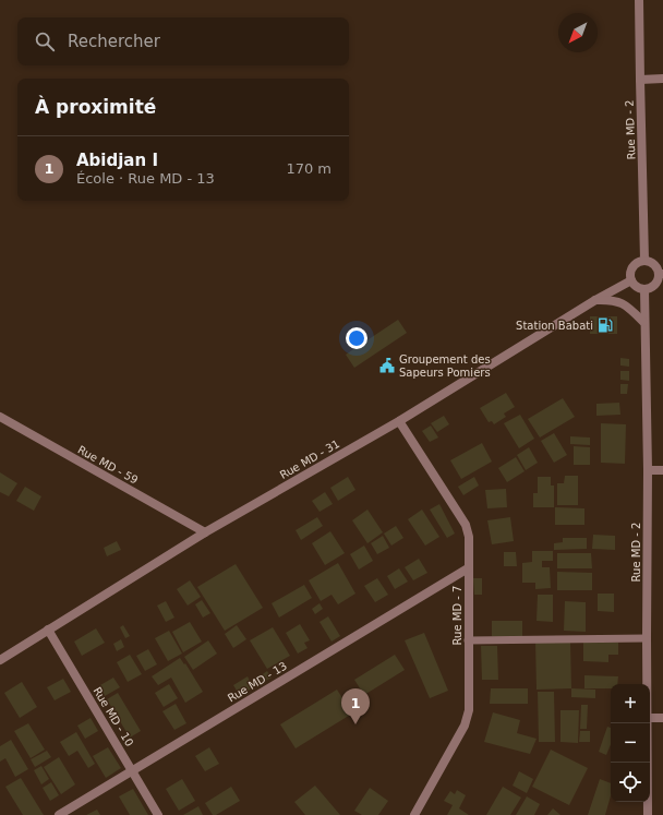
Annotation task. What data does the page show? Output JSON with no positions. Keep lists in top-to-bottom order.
{
  "streets": {
    "street": [
      "Rue MD - 2",
      "Rue MD - 31",
      "Rue MD - 59",
      "Rue MD - 7",
      "Rue MD - 13",
      "Rue MD - 10"
    ]
  },
  "crossings": [
    ["Rue MD - 2", "Rue MD - 31"],
    ["Rue MD - 31", "Rue MD - 59"],
    ["Rue MD - 31", "Rue MD - 7"],
    ["Rue MD - 31", "Rue MD - 10"],
    ["Rue MD - 7", "Rue MD - 13"],
    ["Rue MD - 13", "Rue MD - 10"]
  ],
  "places": {
    "fuel station": ["Station Babati"],
    "public building": ["Groupement des Sapeurs Pomiers"]
  },
  "north": "bottom left",
  "page": {
    "search": "Rechercher",
    "heading": "À proximité",
    "list": [
      {
        "mark": "1",
        "name": "Abidjan I",
        "note": "École · Rue MD - 13",
        "value": "170 m"
      }
    ],
    "map_buttons": ["+", "−"],
    "pins": "1"
  }
}
